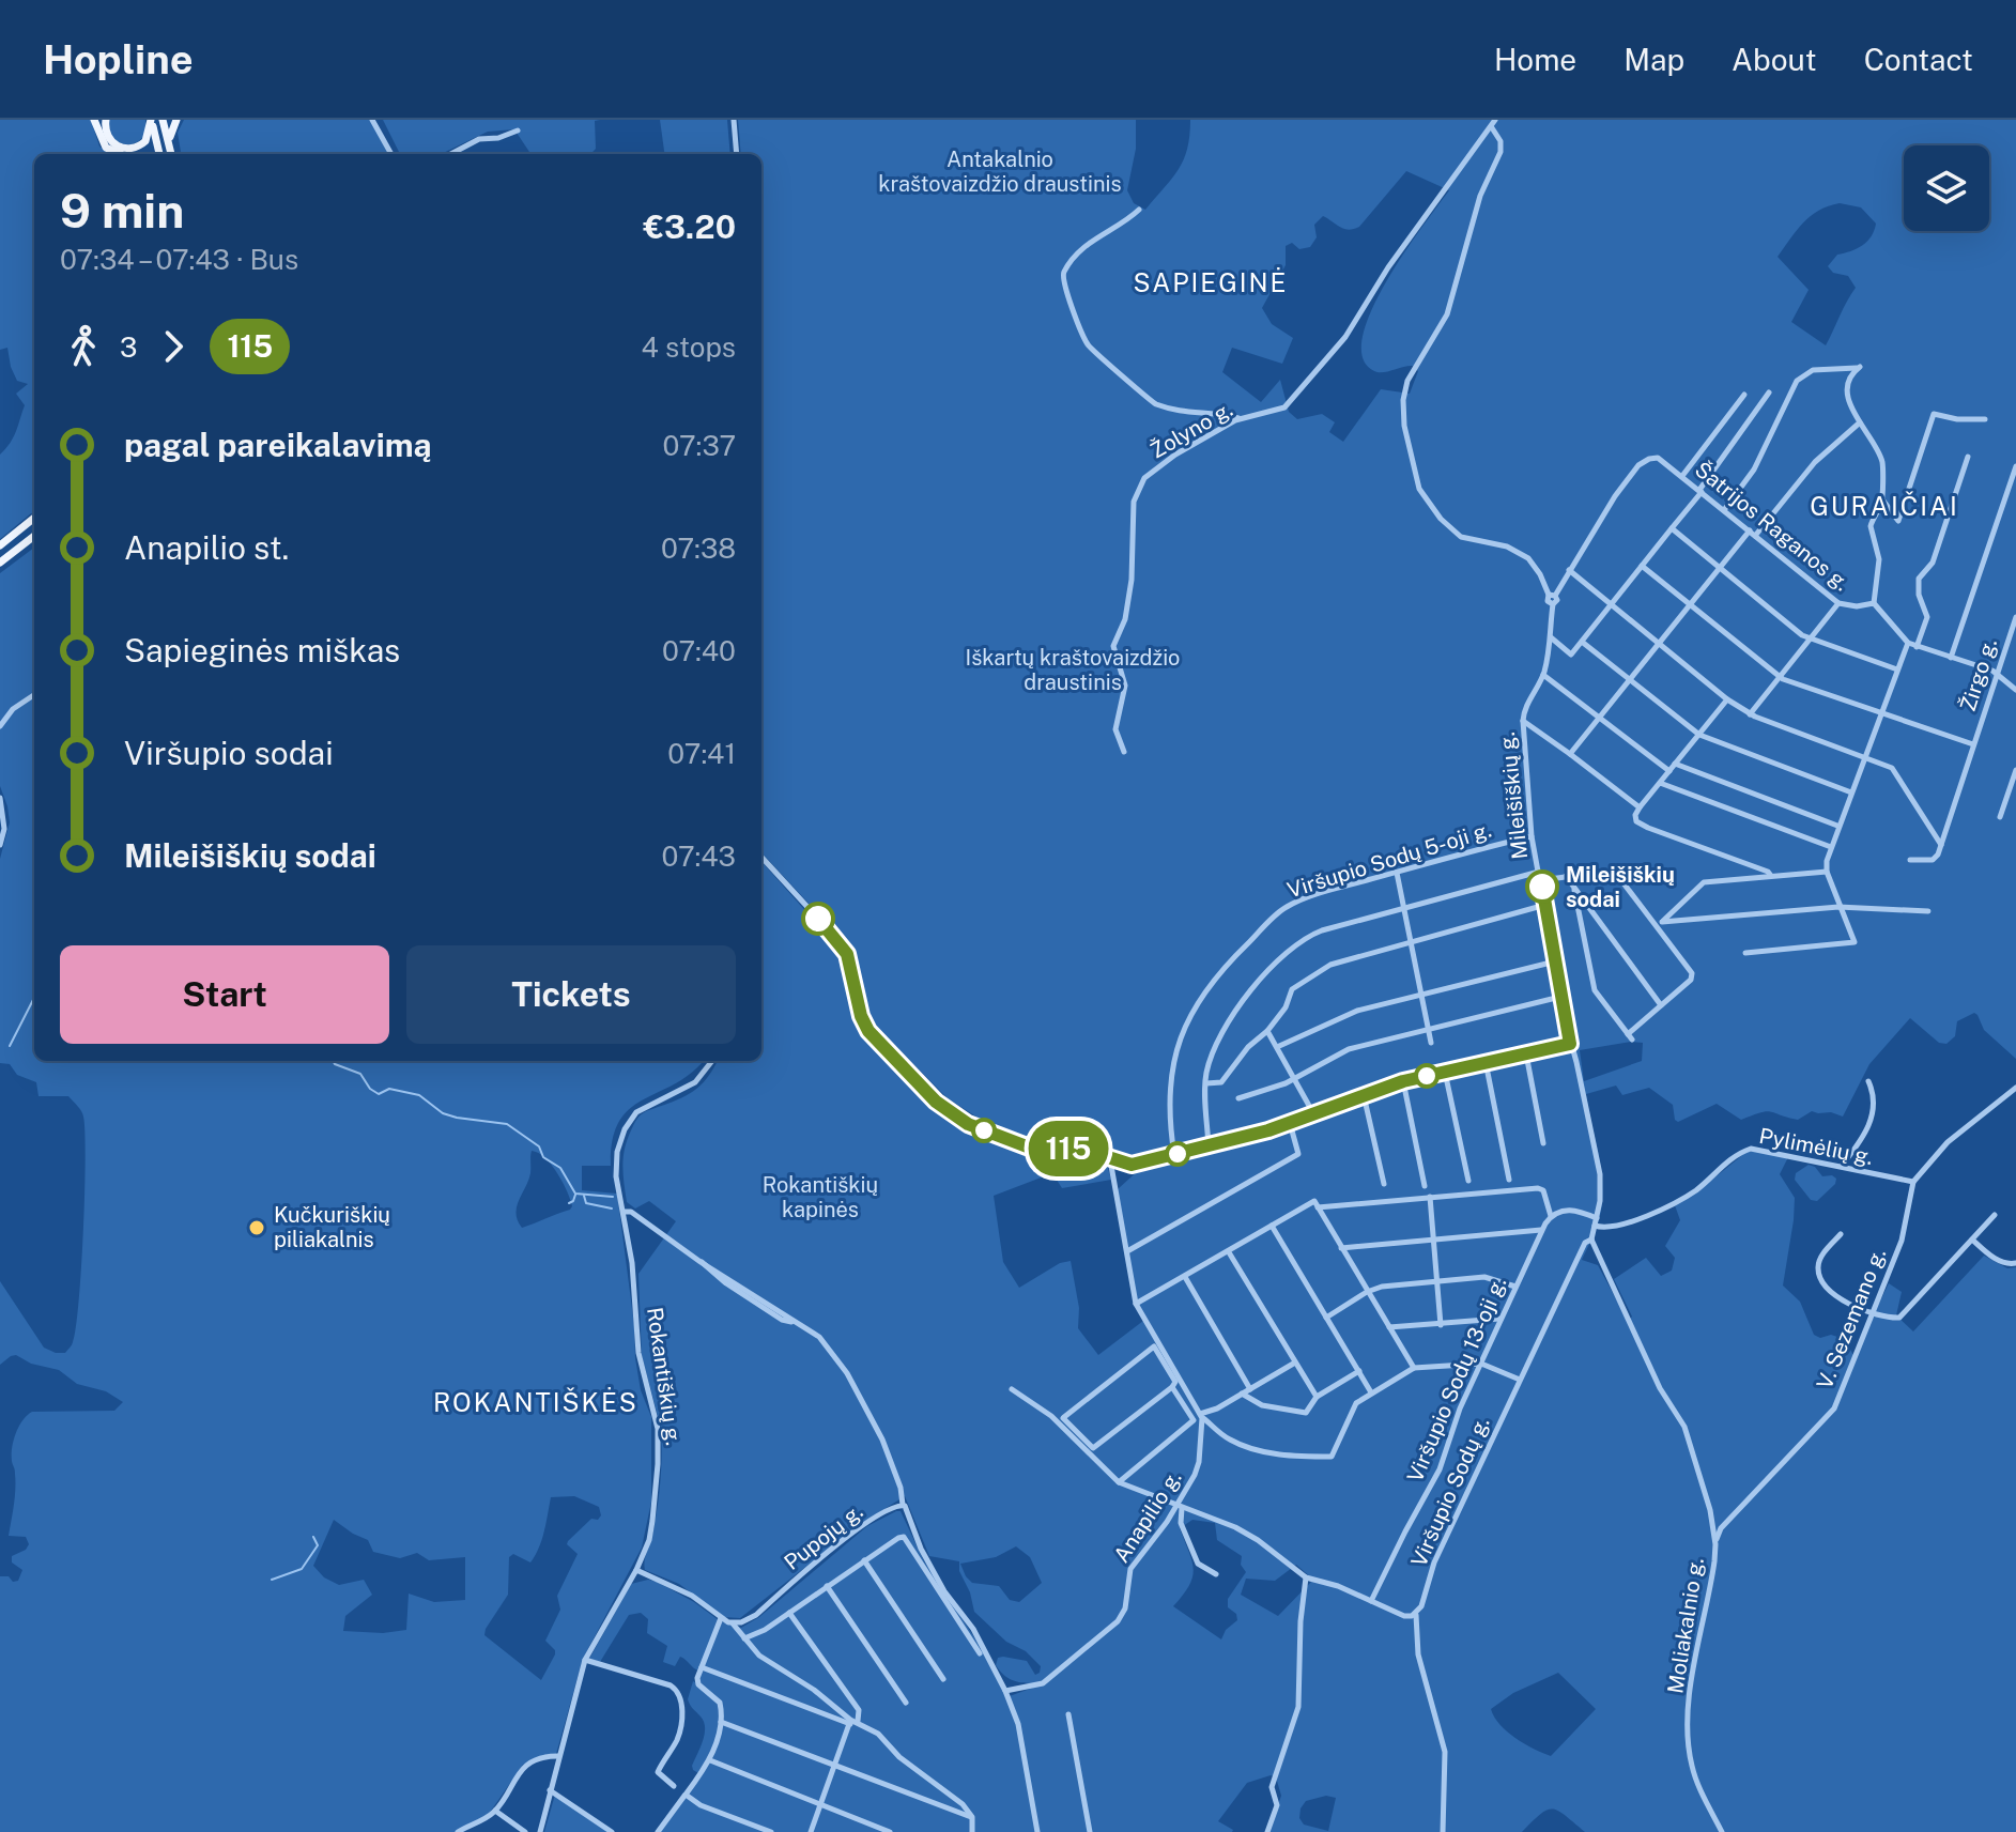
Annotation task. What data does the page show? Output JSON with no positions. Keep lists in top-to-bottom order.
{
  "streets": {
    "street": [
      "Žolyno g.",
      "Šatrijos Raganos g.",
      "Žirgo g.",
      "Mileišiškių g.",
      "Viršupio Sodų 5-oji g.",
      "Pylimėlių g.",
      "V. Sezemano g.",
      "Rokantiškių g.",
      "Viršupio Sodų 13-oji g.",
      "Viršupio Sodų g.",
      "Anapilio g.",
      "Pupojų g.",
      "Moliakalnio g."
    ]
  },
  "crossings": [
    ["Šatrijos Raganos g.", "Žirgo g."],
    ["Šatrijos Raganos g.", "Mileišiškių g."],
    ["Mileišiškių g.", "Viršupio Sodų 5-oji g."],
    ["Mileišiškių g.", "Pylimėlių g."],
    ["Mileišiškių g.", "Viršupio Sodų g."],
    ["Mileišiškių g.", "Moliakalnio g."],
    ["Pylimėlių g.", "V. Sezemano g."],
    ["V. Sezemano g.", "Moliakalnio g."],
    ["Viršupio Sodų g.", "Moliakalnio g."]
  ],
  "districts": ["SAPIEGINĖ", "GURAIČIAI", "ROKANTIŠKĖS"],
  "parks": ["Antakalnio kraštovaizdžio draustinis", "Iškartų kraštovaizdžio draustinis", "Rokantiškių kapinės"],
  "places": ["Mileišiškių sodai", "Kučkuriškių piliakalnis"],
  "lines": ["bus line 115"],
  "page": {
    "header": "Hopline",
    "nav": [
      "Home",
      "Map",
      "About",
      "Contact"
    ],
    "on_map": "115",
    "heading": ["9 min", "07:34 – 07:43 · Bus", "€3.20"],
    "legs": ["3", "115", "4 stops"],
    "list": [
      {
        "name": "pagal pareikalavimą",
        "value": "07:37"
      },
      {
        "name": "Anapilio st.",
        "value": "07:38"
      },
      {
        "name": "Sapieginės miškas",
        "value": "07:40"
      },
      {
        "name": "Viršupio sodai",
        "value": "07:41"
      },
      {
        "name": "Mileišiškių sodai",
        "value": "07:43"
      }
    ],
    "buttons": ["Start", "Tickets"]
  }
}
